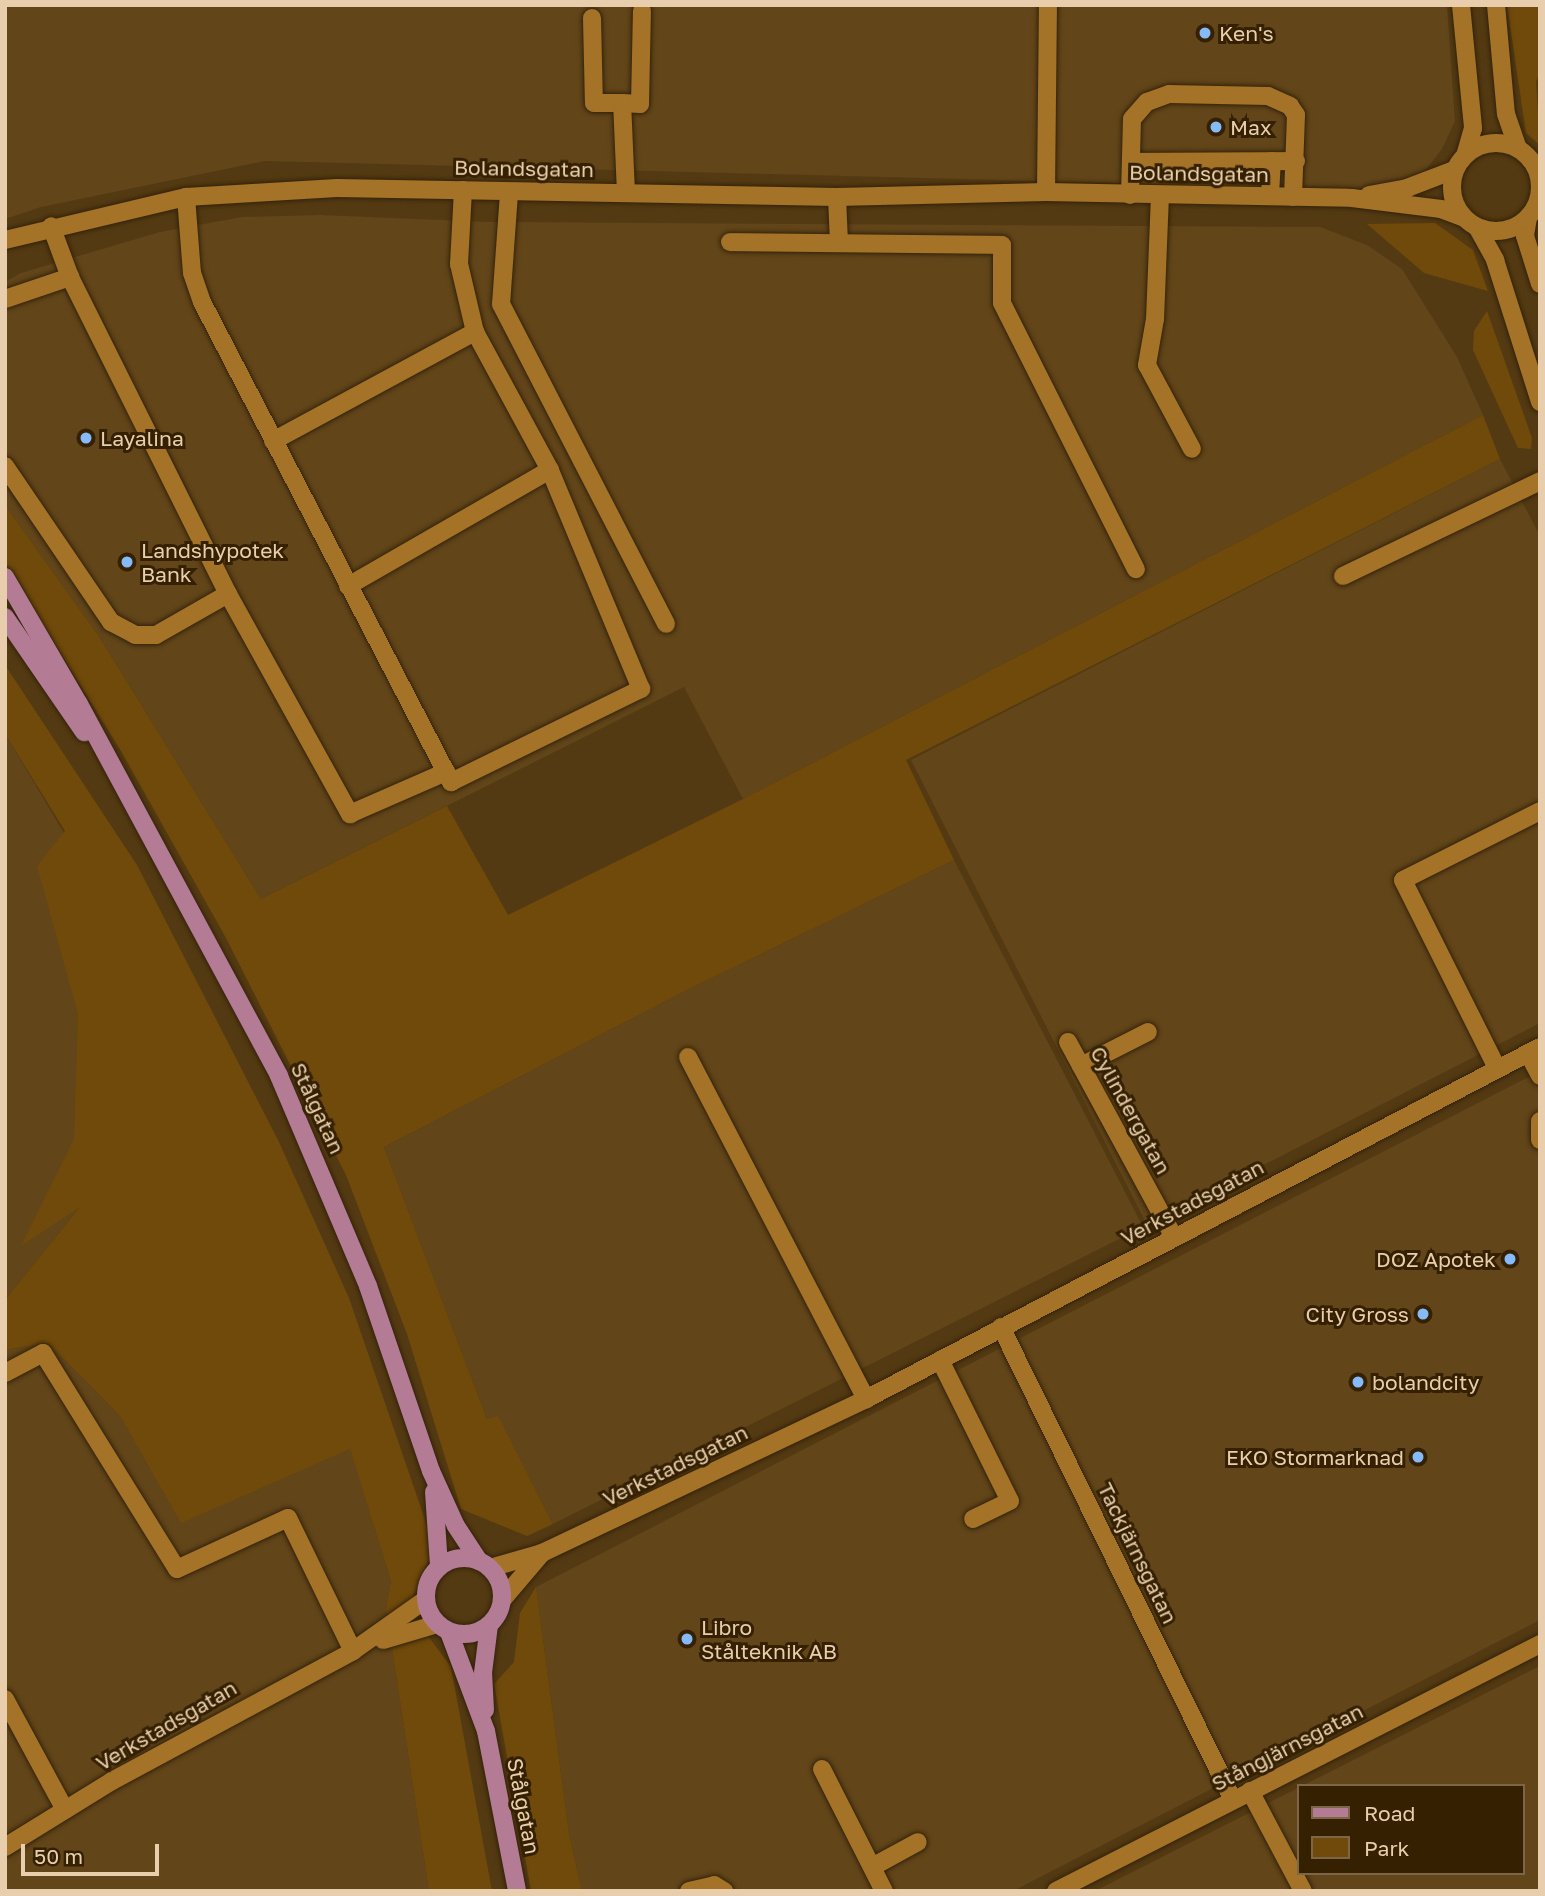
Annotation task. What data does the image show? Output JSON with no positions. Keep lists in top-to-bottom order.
{
  "streets": {
    "main road": ["Stålgatan"],
    "street": [
      "Bolandsgatan",
      "Cylindergatan",
      "Verkstadsgatan",
      "Tackjärnsgatan",
      "Stångjärnsgatan"
    ]
  },
  "crossings": [
    ["Stålgatan", "Verkstadsgatan"],
    ["Cylindergatan", "Verkstadsgatan"],
    ["Verkstadsgatan", "Tackjärnsgatan"],
    ["Tackjärnsgatan", "Stångjärnsgatan"]
  ],
  "places": [
    "Ken's",
    "Max",
    "Layalina",
    "Landshypotek Bank",
    "DOZ Apotek",
    "City Gross",
    "bolandcity",
    "EKO Stormarknad",
    "Libro Stålteknik AB"
  ],
  "legend": ["Road", "Park"],
  "scale_bar": "50 m"
}
